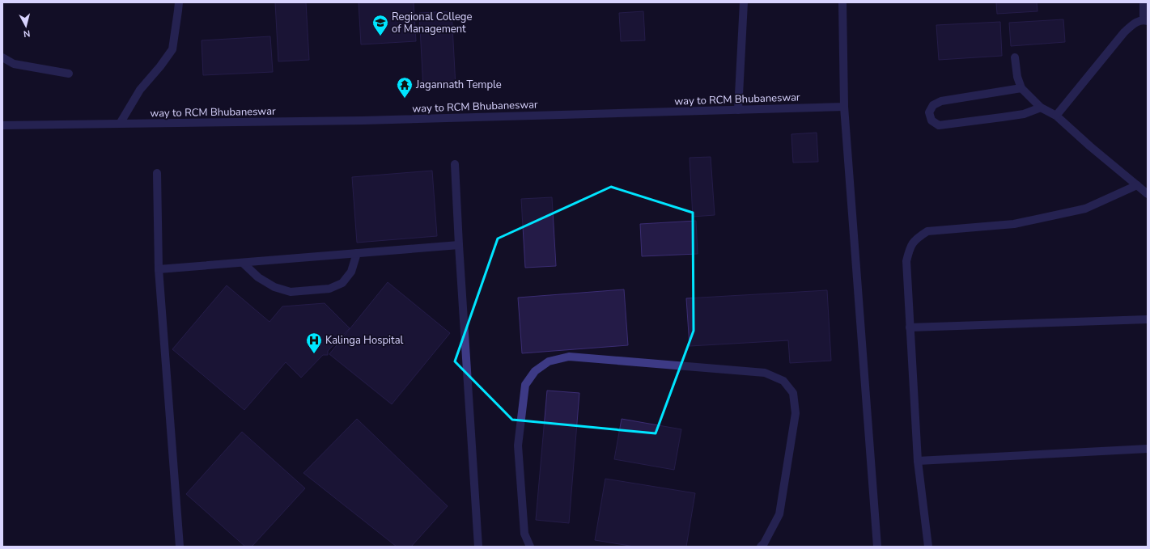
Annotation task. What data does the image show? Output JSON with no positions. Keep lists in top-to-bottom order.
{
  "streets": {
    "street": ["way to RCM Bhubaneswar"]
  },
  "places": {
    "school or university": ["Regional College of Management"],
    "temple": ["Jagannath Temple"],
    "hospital": ["Kalinga Hospital"]
  },
  "north": "bottom"
}
